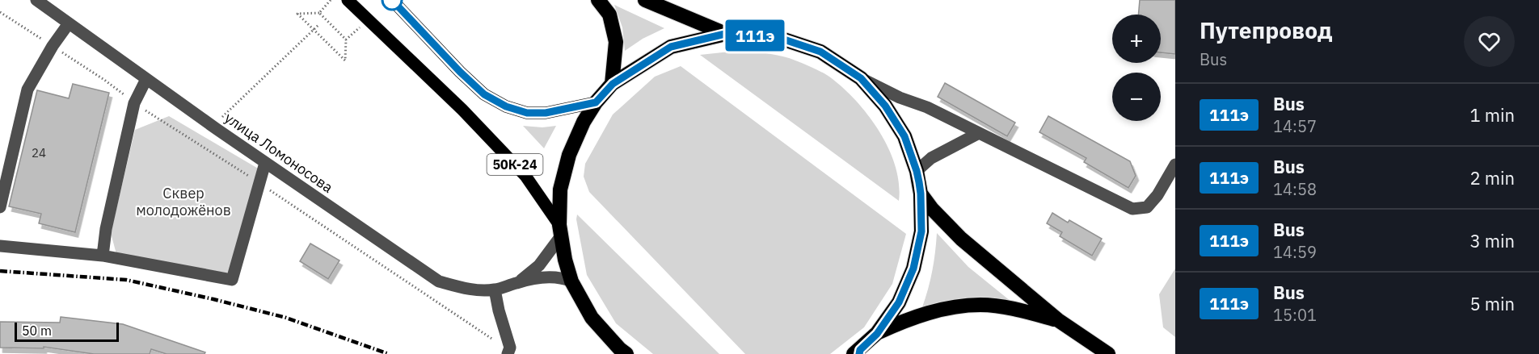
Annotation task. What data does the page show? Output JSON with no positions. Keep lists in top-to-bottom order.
{
  "streets": {
    "highway": ["50К-24"],
    "street": ["улица Ломоносова"]
  },
  "parks": ["Сквер молодожёнов"],
  "lines": ["bus line 111э"],
  "house_numbers": ["24"],
  "scale_bar": "50 m",
  "page": {
    "on_map": "111э",
    "heading": ["Путепровод", "Bus"],
    "map_buttons": ["+", "−"],
    "list": [
      {
        "mark": "111э",
        "name": "Bus",
        "note": "14:57",
        "value": "1 min"
      },
      {
        "mark": "111э",
        "name": "Bus",
        "note": "14:58",
        "value": "2 min"
      },
      {
        "mark": "111э",
        "name": "Bus",
        "note": "14:59",
        "value": "3 min"
      },
      {
        "mark": "111э",
        "name": "Bus",
        "note": "15:01",
        "value": "5 min"
      }
    ],
    "scale": "50 m"
  }
}
